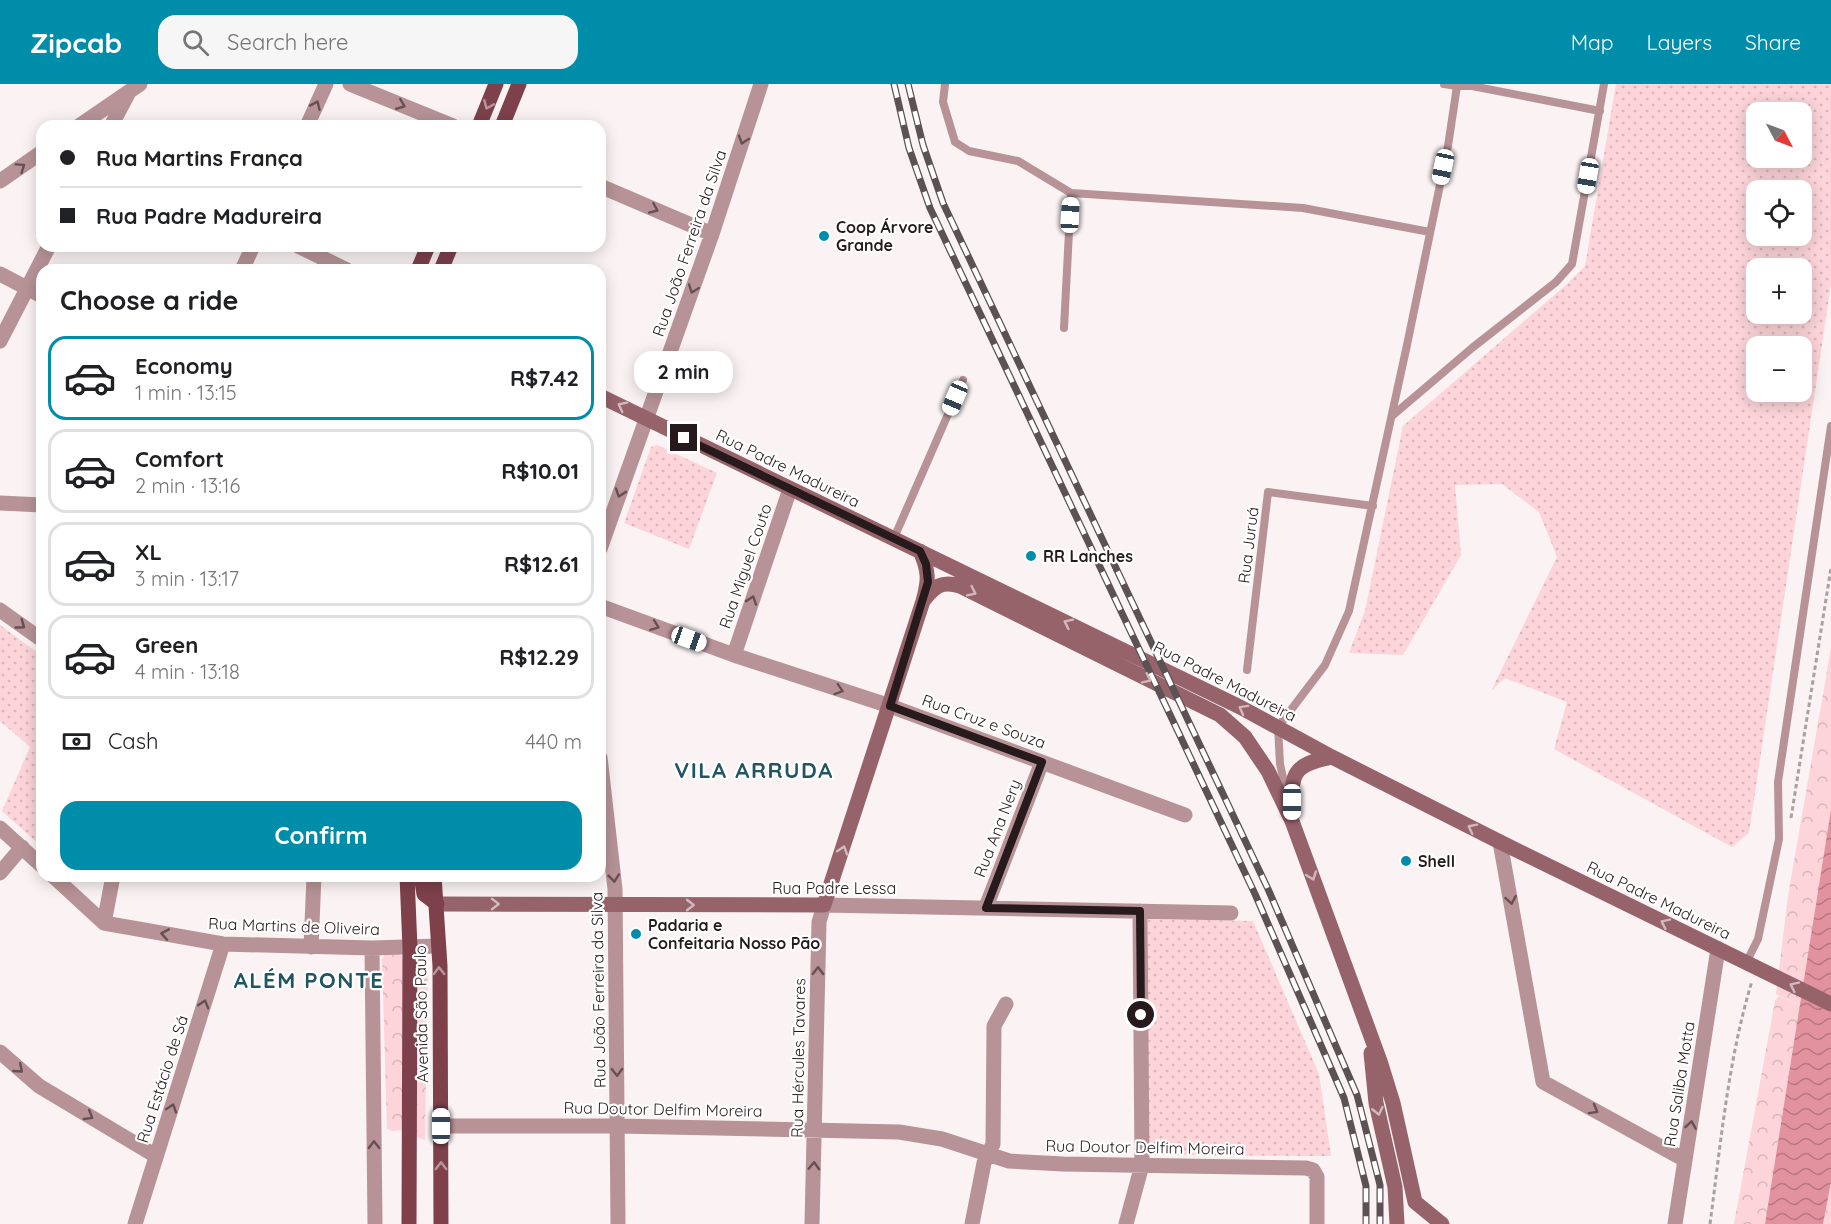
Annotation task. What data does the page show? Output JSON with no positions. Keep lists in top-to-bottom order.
{
  "streets": {
    "main road": [
      "Rua Padre Madureira",
      "Rua Padre Lessa",
      "Avenida São Paulo",
      "Rua Hércules Tavares"
    ],
    "street": [
      "Rua João Ferreira da Silva",
      "Rua Miguel Couto",
      "Rua Cruz e Souza",
      "Rua Ana Nery",
      "Rua Martins de Oliveira",
      "Rua Estácio de Sá",
      "Rua Saliba Motta",
      "Rua Doutor Delfim Moreira"
    ],
    "lane": ["Rua Juruá"]
  },
  "crossings": [
    ["Rua João Ferreira da Silva", "Rua Padre Madureira"],
    ["Rua João Ferreira da Silva", "Rua Padre Lessa"],
    ["Rua João Ferreira da Silva", "Rua Doutor Delfim Moreira"],
    ["Rua Padre Madureira", "Rua Miguel Couto"],
    ["Rua Padre Madureira", "Rua Hércules Tavares"],
    ["Rua Padre Madureira", "Rua Saliba Motta"],
    ["Rua Miguel Couto", "Rua Cruz e Souza"],
    ["Rua Cruz e Souza", "Rua Ana Nery"],
    ["Rua Cruz e Souza", "Rua Hércules Tavares"],
    ["Rua Ana Nery", "Rua Padre Lessa"],
    ["Rua Padre Lessa", "Avenida São Paulo"],
    ["Rua Padre Lessa", "Rua Hércules Tavares"],
    ["Rua Martins de Oliveira", "Avenida São Paulo"],
    ["Rua Martins de Oliveira", "Rua Estácio de Sá"],
    ["Avenida São Paulo", "Rua Doutor Delfim Moreira"],
    ["Rua Hércules Tavares", "Rua Doutor Delfim Moreira"]
  ],
  "one_way": [
    "Rua João Ferreira da Silva",
    "Rua Miguel Couto",
    "Rua Cruz e Souza",
    "Rua Padre Lessa",
    "Rua Martins de Oliveira",
    "Rua Hércules Tavares",
    "Rua Estácio de Sá",
    "Rua Saliba Motta"
  ],
  "districts": ["VILA ARRUDA", "ALÉM PONTE"],
  "places": [
    "Coop Árvore Grande",
    "RR Lanches",
    "Shell",
    "Padaria e Confeitaria Nosso Pão"
  ],
  "north": "bottom right",
  "page": {
    "header": "Zipcab",
    "search": "Search here",
    "nav": ["Map", "Layers", "Share"],
    "map_buttons": ["+", "−"],
    "banner": ["Rua Martins França", "Rua Padre Madureira"],
    "heading": "Choose a ride",
    "list": [
      {
        "name": "Economy",
        "note": "1 min · 13:15",
        "value": "R$7.42"
      },
      {
        "name": "Comfort",
        "note": "2 min · 13:16",
        "value": "R$10.01"
      },
      {
        "name": "XL",
        "note": "3 min · 13:17",
        "value": "R$12.61"
      },
      {
        "name": "Green",
        "note": "4 min · 13:18",
        "value": "R$12.29"
      }
    ],
    "bubble": "2 min",
    "pay": ["Cash", "440 m"],
    "buttons": "Confirm"
  }
}
